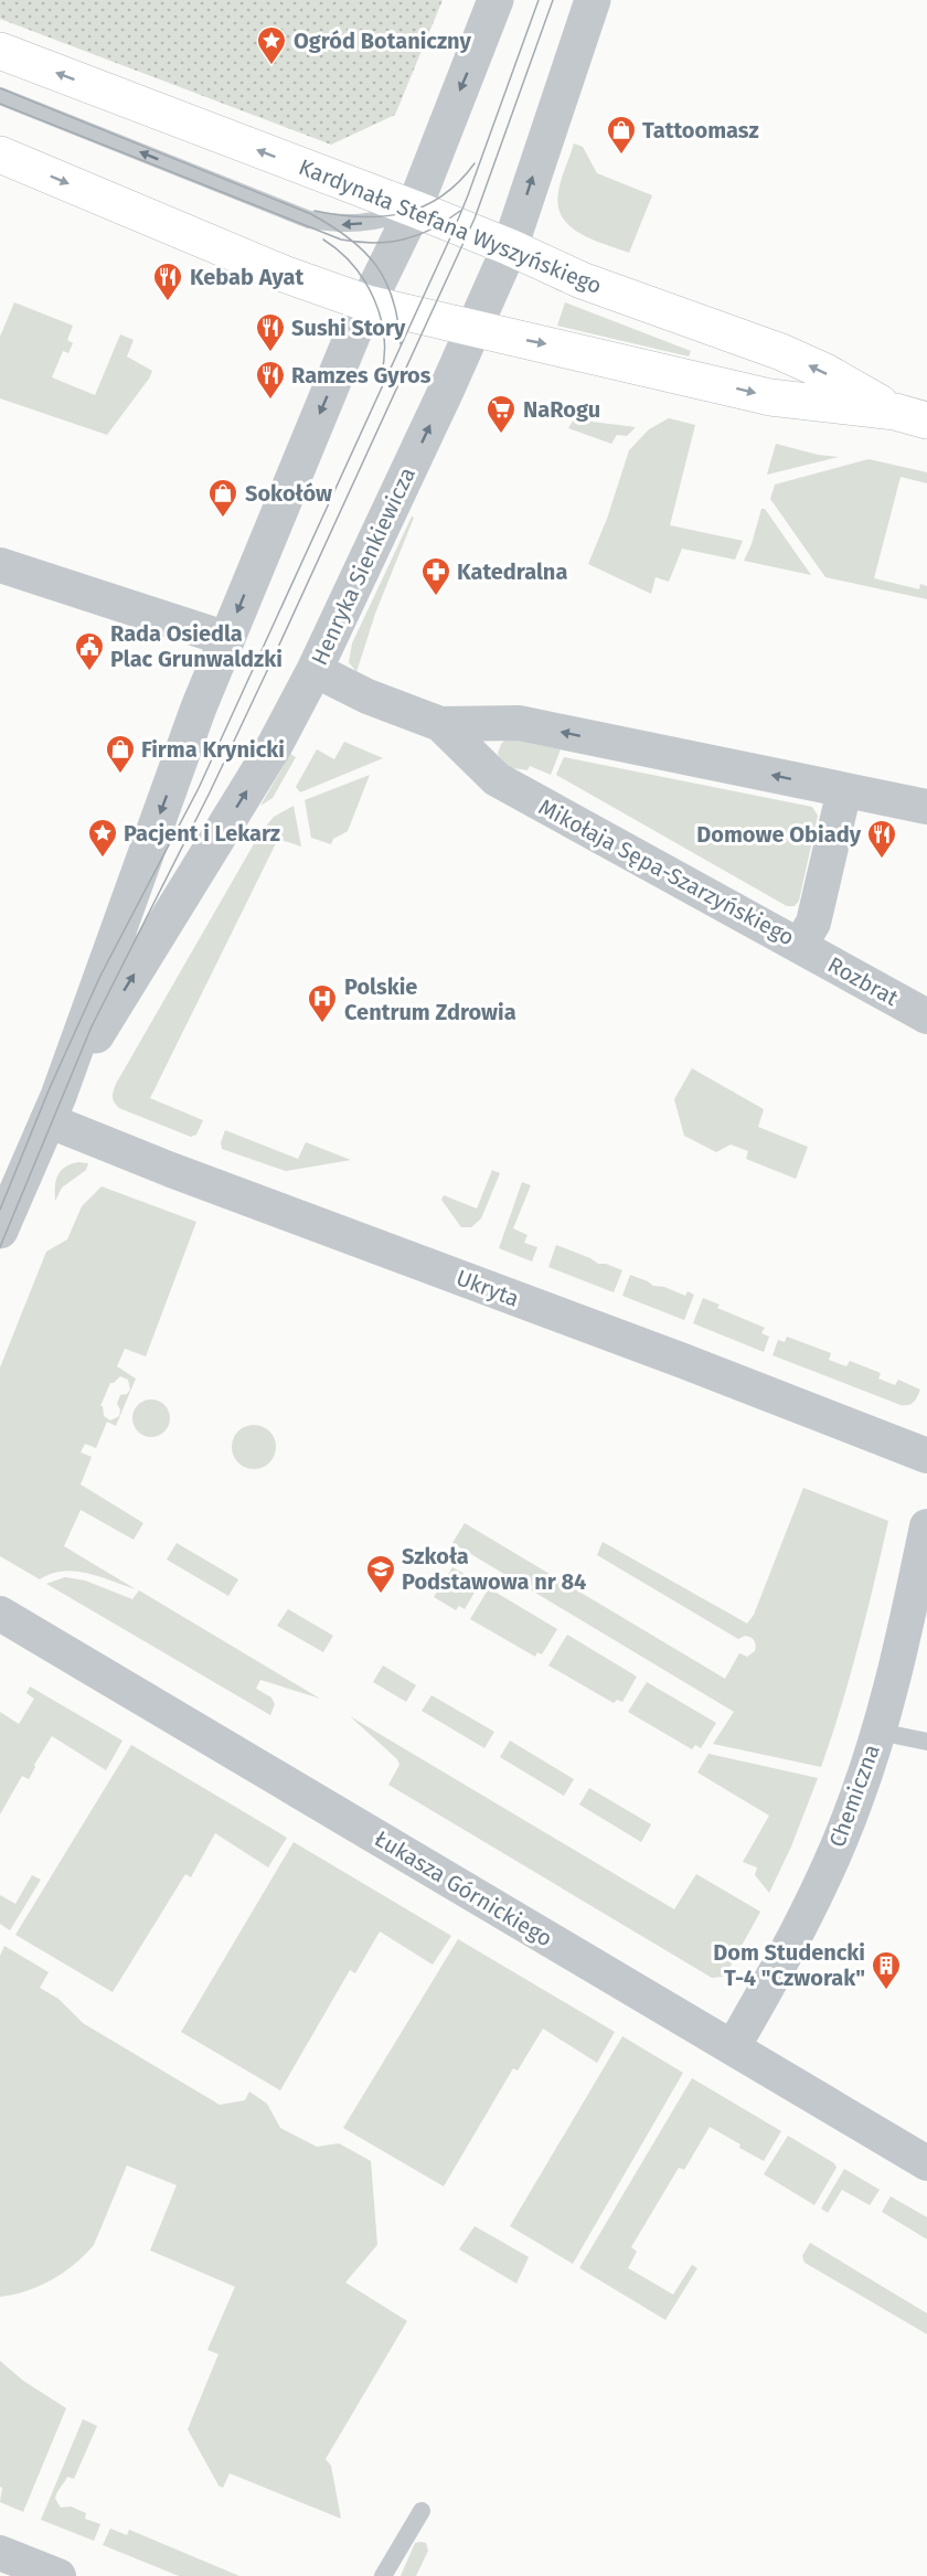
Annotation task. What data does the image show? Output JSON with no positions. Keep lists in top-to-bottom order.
{
  "streets": {
    "main road": ["Kardynała Stefana Wyszyńskiego"],
    "street": [
      "Henryka Sienkiewicza",
      "Mikołaja Sępa-Szarzyńskiego",
      "Rozbrat",
      "Ukryta",
      "Chemiczna",
      "Łukasza Górnickiego"
    ]
  },
  "crossings": [
    ["Kardynała Stefana Wyszyńskiego", "Henryka Sienkiewicza"],
    ["Henryka Sienkiewicza", "Mikołaja Sępa-Szarzyńskiego"],
    ["Henryka Sienkiewicza", "Ukryta"],
    ["Mikołaja Sępa-Szarzyńskiego", "Rozbrat"],
    ["Chemiczna", "Łukasza Górnickiego"]
  ],
  "places": {
    "place": ["Ogród Botaniczny", "Pacjent i Lekarz"],
    "shop": ["Tattoomasz", "Sokołów", "Firma Krynicki"],
    "restaurant": [
      "Kebab Ayat",
      "Sushi Story",
      "Ramzes Gyros",
      "Domowe Obiady"
    ],
    "supermarket": ["NaRogu"],
    "pharmacy": ["Katedralna"],
    "public building": ["Rada Osiedla Plac Grunwaldzki"],
    "hospital": ["Polskie Centrum Zdrowia"],
    "school or university": ["Szkoła Podstawowa nr 84"],
    "building": ["Dom Studencki T-4 \"Czworak\""]
  }
}
